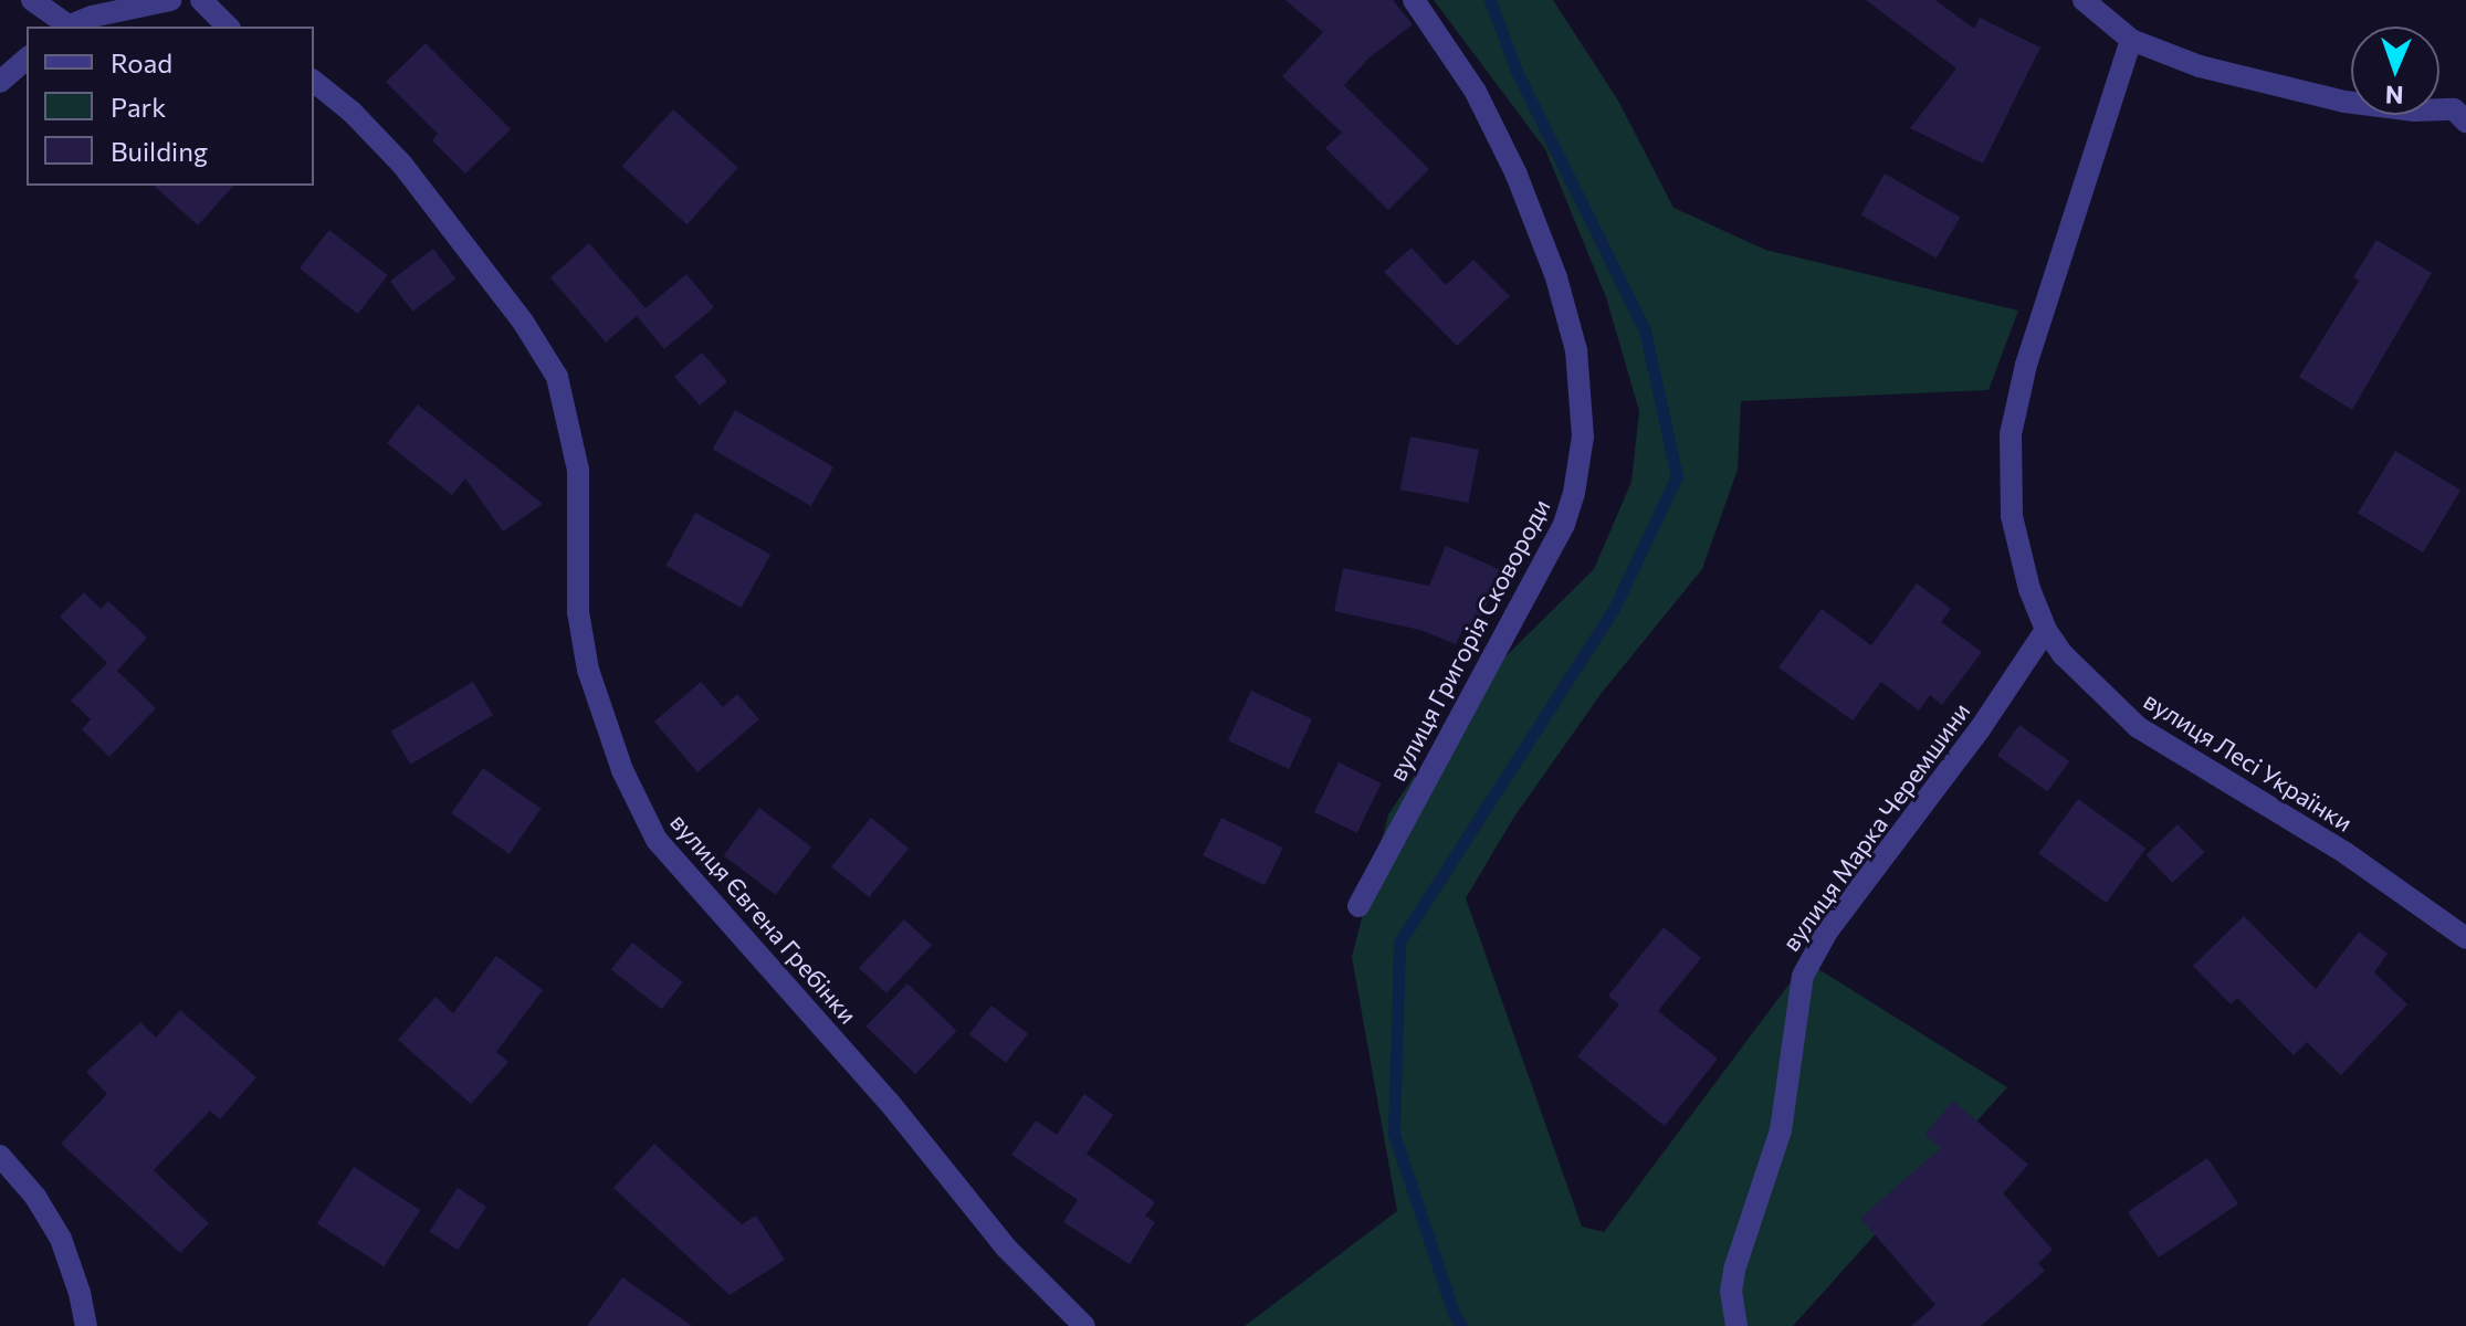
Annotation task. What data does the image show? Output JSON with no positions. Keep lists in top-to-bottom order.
{
  "streets": {
    "street": [
      "вулиця Григорія Сковороди",
      "вулиця Лесі Українки",
      "вулиця Марка Черемшини",
      "вулиця Євгена Гребінки"
    ]
  },
  "crossings": [
    ["вулиця Лесі Українки", "вулиця Марка Черемшини"]
  ],
  "legend": ["Road", "Park", "Building"],
  "north": "bottom"
}
